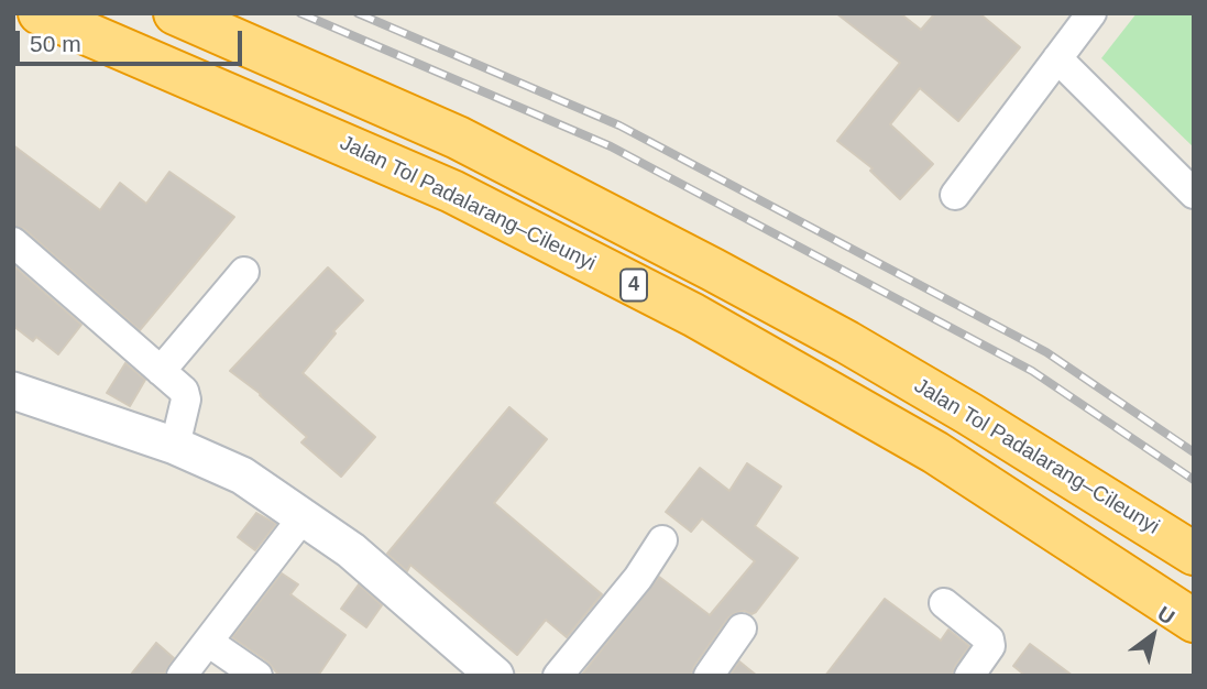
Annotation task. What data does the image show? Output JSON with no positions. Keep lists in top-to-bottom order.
{
  "streets": {
    "highway": ["Jalan Tol Padalarang–Cileunyi", "4"]
  },
  "scale_bar": "50 m",
  "north": "top right"
}
